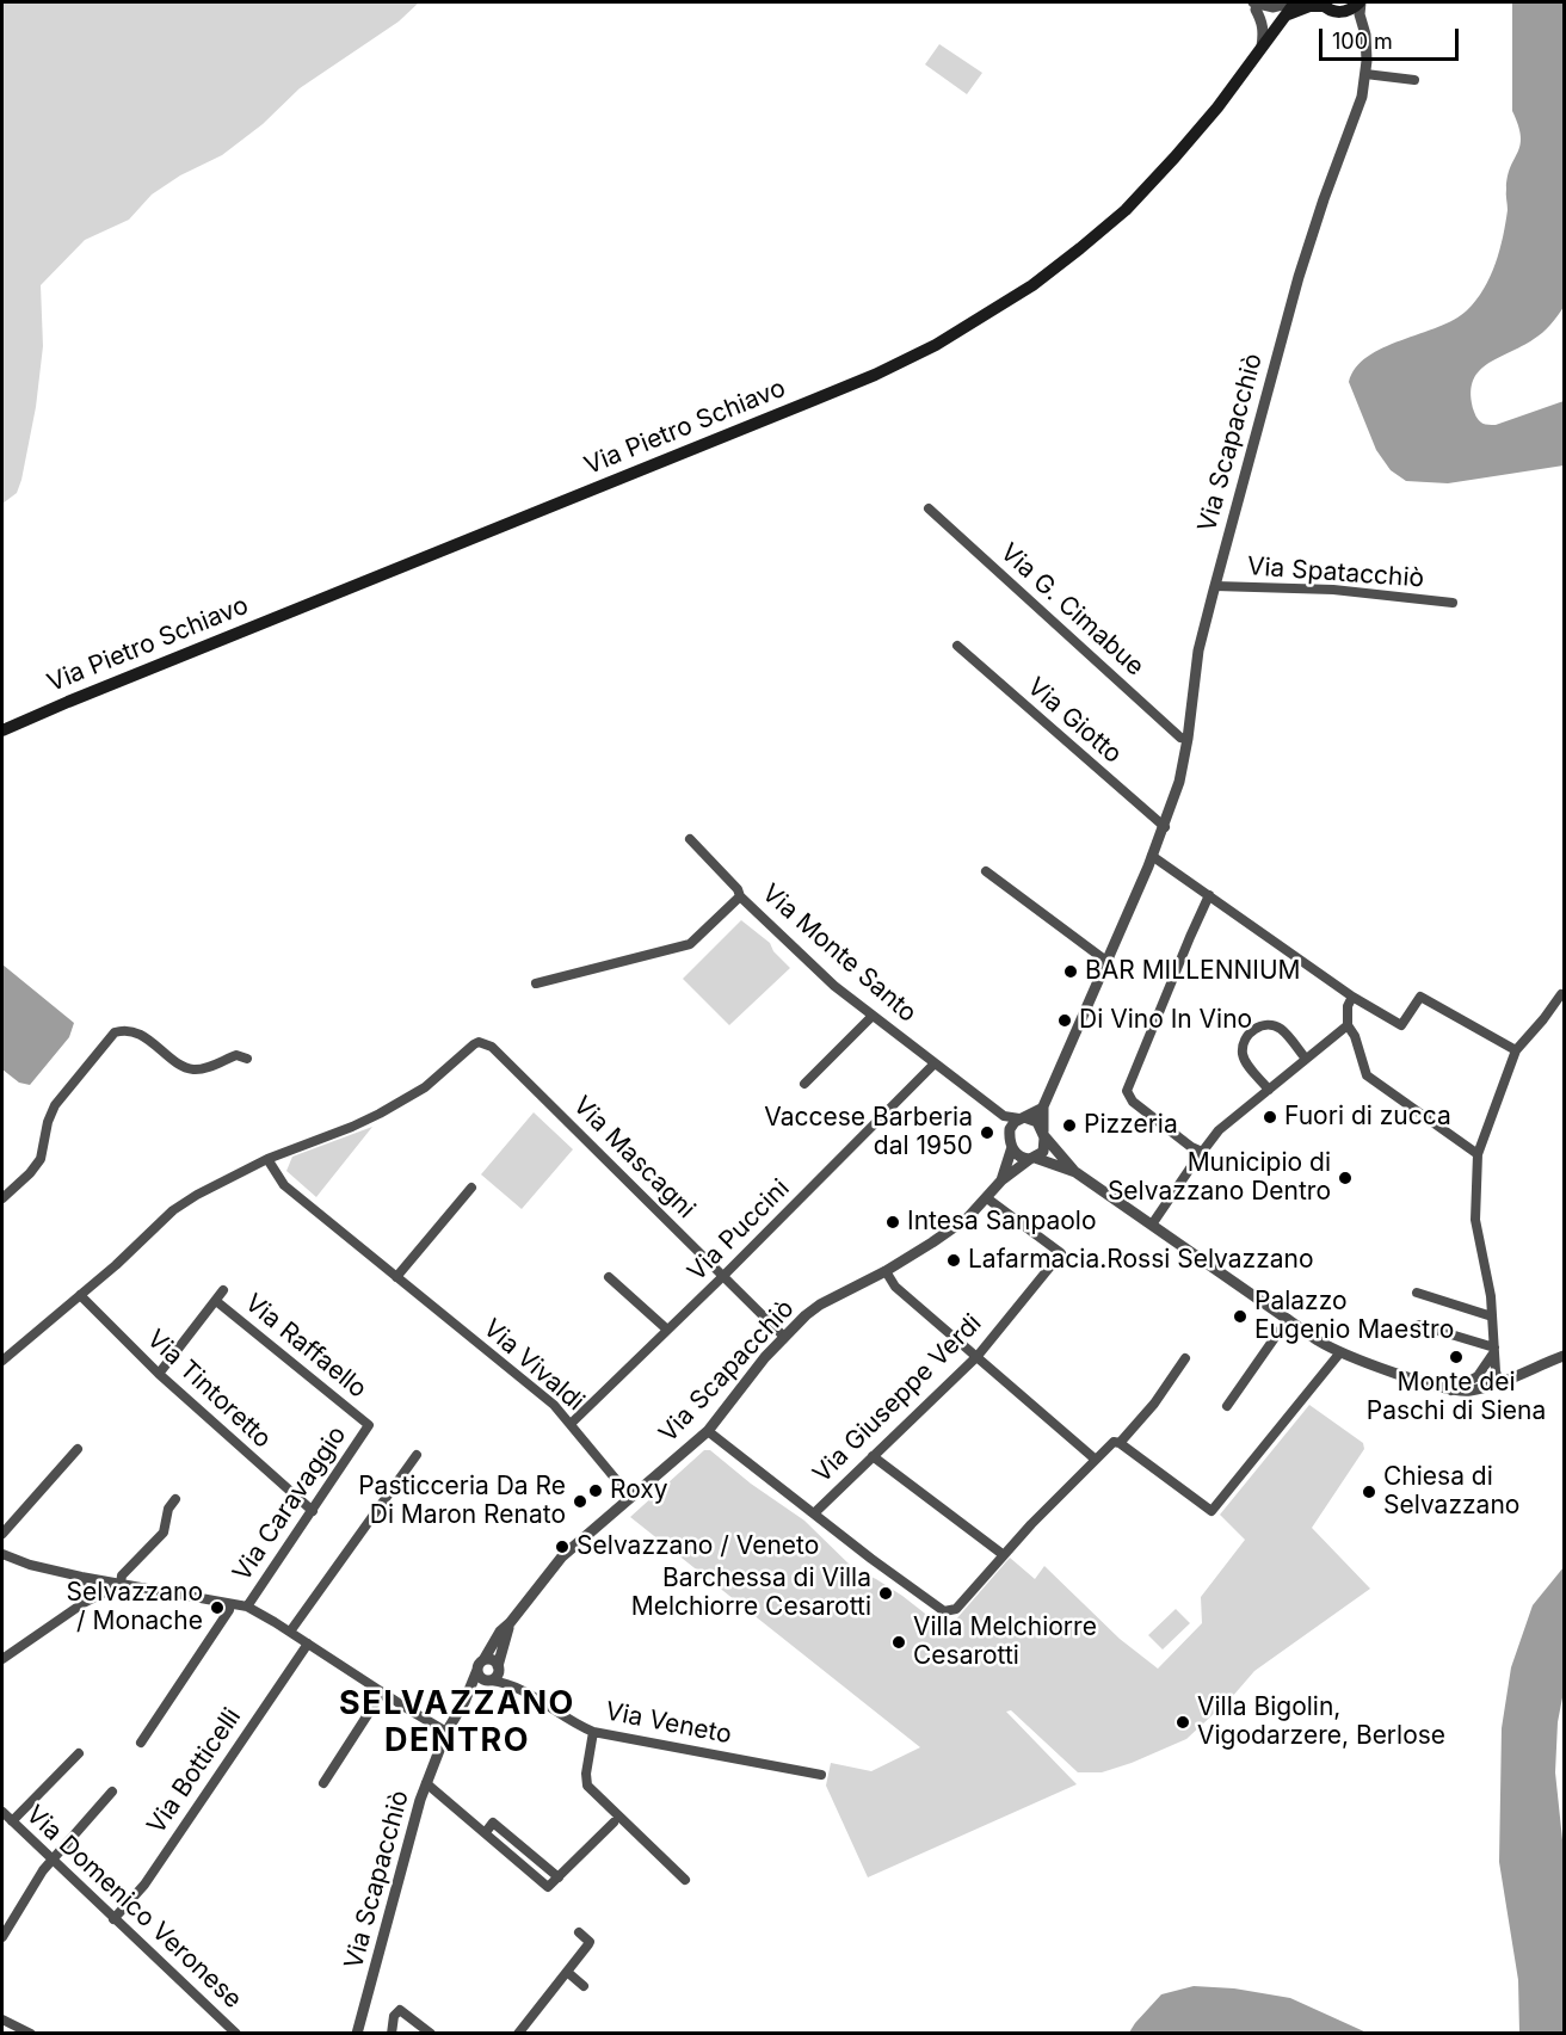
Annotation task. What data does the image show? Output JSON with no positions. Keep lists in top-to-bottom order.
{
  "streets": {
    "main road": ["Via Pietro Schiavo"],
    "street": [
      "Via Scapacchiò",
      "Via Spatacchiò",
      "Via G. Cimabue",
      "Via Giotto",
      "Via Monte Santo",
      "Via Mascagni",
      "Via Puccini",
      "Via Raffaello",
      "Via Vivaldi",
      "Via Tintoretto",
      "Via Giuseppe Verdi",
      "Via Caravaggio",
      "Via Veneto",
      "Via Botticelli",
      "Via Domenico Veronese"
    ]
  },
  "crossings": [
    ["Via Scapacchiò", "Via Spatacchiò"],
    ["Via Scapacchiò", "Via G. Cimabue"],
    ["Via Scapacchiò", "Via Giotto"],
    ["Via Scapacchiò", "Via Monte Santo"],
    ["Via Scapacchiò", "Via Mascagni"],
    ["Via Scapacchiò", "Via Vivaldi"],
    ["Via Scapacchiò", "Via Giuseppe Verdi"],
    ["Via Scapacchiò", "Via Veneto"],
    ["Via Monte Santo", "Via Puccini"],
    ["Via Mascagni", "Via Puccini"],
    ["Via Mascagni", "Via Vivaldi"],
    ["Via Puccini", "Via Vivaldi"],
    ["Via Raffaello", "Via Tintoretto"],
    ["Via Raffaello", "Via Caravaggio"],
    ["Via Tintoretto", "Via Caravaggio"],
    ["Via Botticelli", "Via Domenico Veronese"]
  ],
  "districts": ["SELVAZZANO DENTRO"],
  "places": [
    "BAR MILLENNIUM",
    "Di Vino In Vino",
    "Fuori di zucca",
    "Pizzeria",
    "Vaccese Barberia dal 1950",
    "Municipio di Selvazzano Dentro",
    "Intesa Sanpaolo",
    "Lafarmacia.Rossi Selvazzano",
    "Palazzo Eugenio Maestro",
    "Monte dei Paschi di Siena",
    "Roxy",
    "Chiesa di Selvazzano",
    "Pasticceria Da Re Di Maron Renato",
    "Selvazzano / Veneto",
    "Barchessa di Villa Melchiorre Cesarotti",
    "Selvazzano / Monache",
    "Villa Melchiorre Cesarotti",
    "Villa Bigolin, Vigodarzere, Berlose"
  ],
  "scale_bar": "100 m"
}
